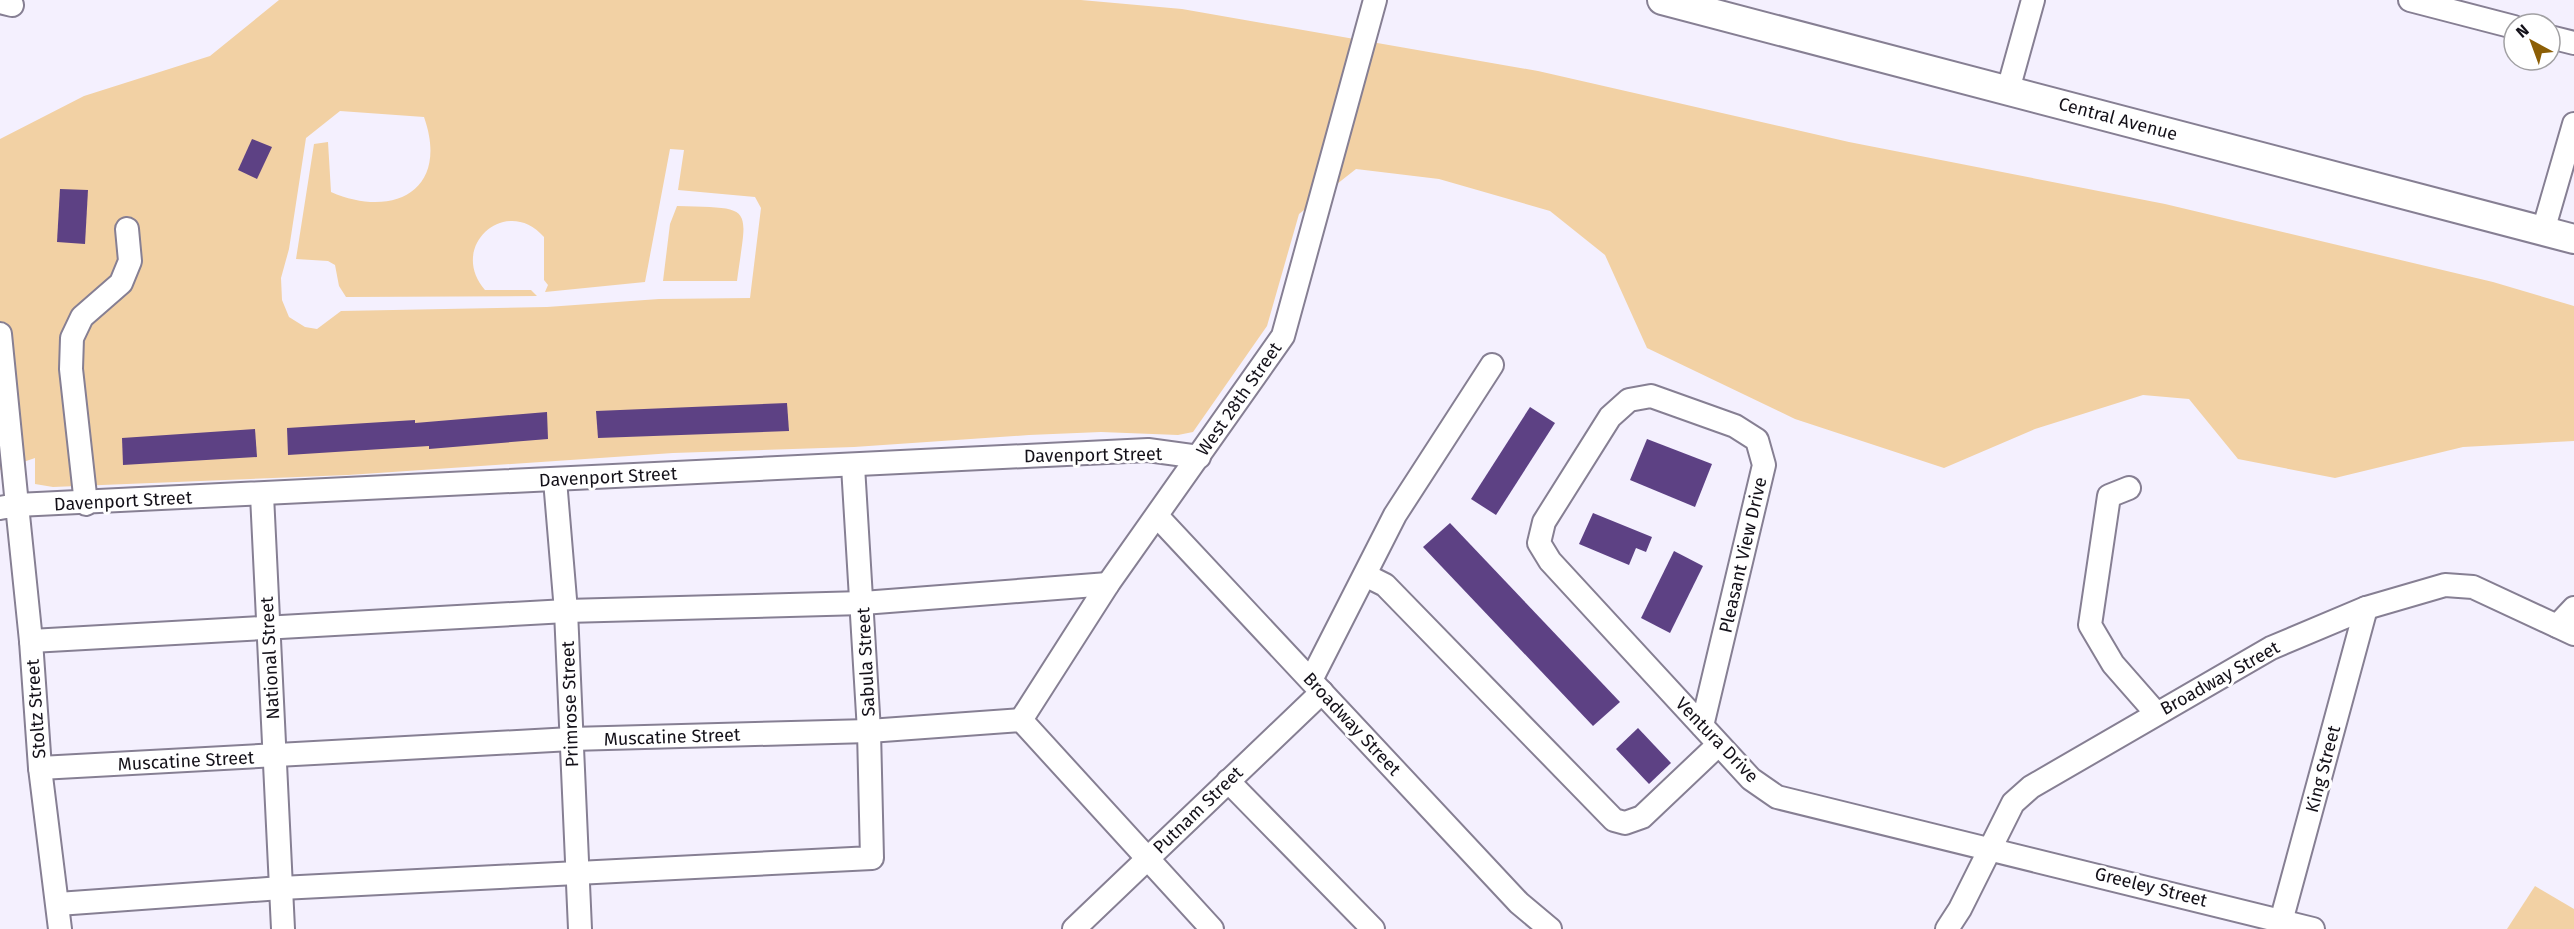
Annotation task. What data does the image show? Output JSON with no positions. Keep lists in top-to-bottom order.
{
  "streets": {
    "main road": ["Central Avenue"],
    "street": [
      "West 28th Street",
      "Davenport Street",
      "Pleasant View Drive",
      "National Street",
      "Sabula Street",
      "Broadway Street",
      "Primrose Street",
      "Stoltz Street",
      "Muscatine Street",
      "Ventura Drive",
      "King Street",
      "Putnam Street",
      "Greeley Street"
    ]
  },
  "crossings": [
    ["West 28th Street", "Davenport Street"],
    ["West 28th Street", "Broadway Street"],
    ["West 28th Street", "Muscatine Street"],
    ["Davenport Street", "National Street"],
    ["Davenport Street", "Sabula Street"],
    ["Davenport Street", "Primrose Street"],
    ["Davenport Street", "Stoltz Street"],
    ["Pleasant View Drive", "Ventura Drive"],
    ["National Street", "Muscatine Street"],
    ["Sabula Street", "Primrose Street"],
    ["Sabula Street", "Muscatine Street"],
    ["Broadway Street", "Ventura Drive"],
    ["Broadway Street", "King Street"],
    ["Broadway Street", "Putnam Street"],
    ["Broadway Street", "Greeley Street"],
    ["Primrose Street", "Muscatine Street"],
    ["Stoltz Street", "Muscatine Street"],
    ["Ventura Drive", "Greeley Street"],
    ["King Street", "Greeley Street"]
  ],
  "north": "top left"
}
